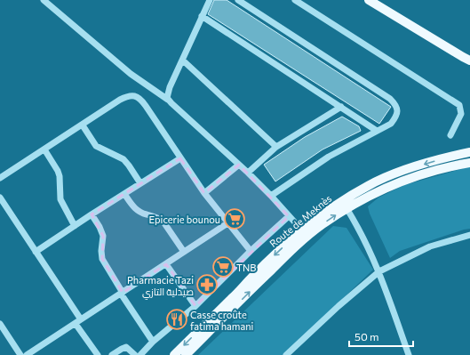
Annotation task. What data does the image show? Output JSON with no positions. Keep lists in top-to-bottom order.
{
  "streets": {
    "main road": ["Route de Meknès"]
  },
  "places": {
    "supermarket": ["Epicerie bounou", "TNB"],
    "pharmacy": ["Pharmacie Tazi صيدلية التازي"],
    "restaurant": ["Casse croûte fatima hamani"]
  },
  "scale_bar": "50 m"
}
